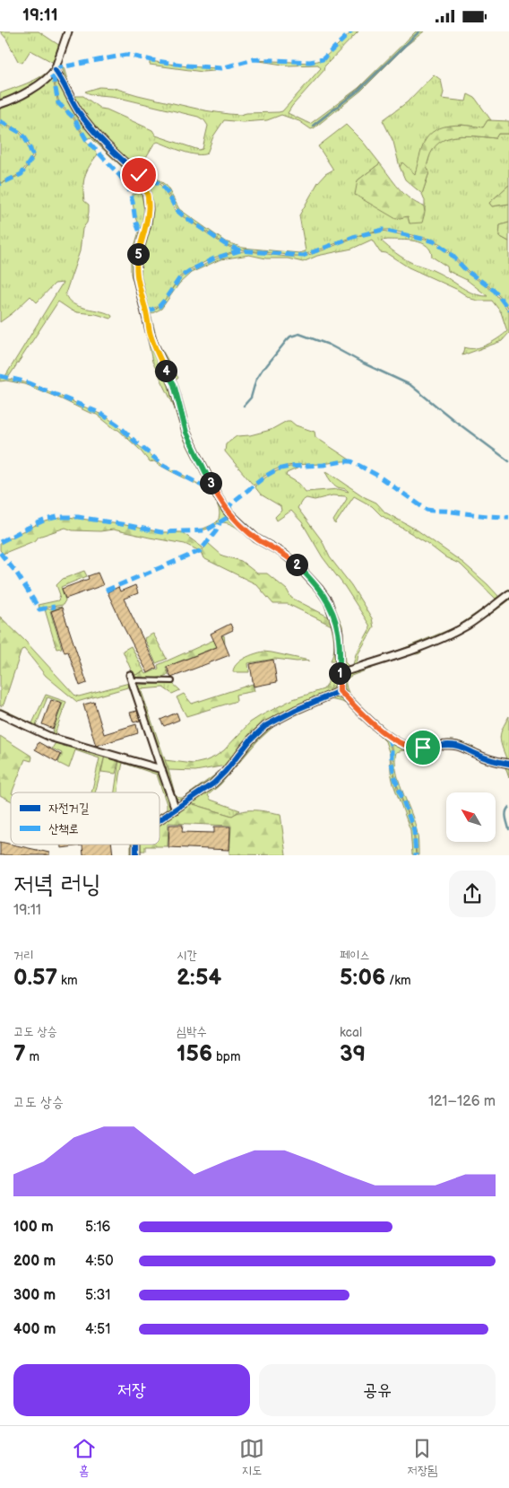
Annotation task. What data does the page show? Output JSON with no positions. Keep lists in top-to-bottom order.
{
  "legend": ["자전거길", "산책로"],
  "north": "top left",
  "page": {
    "status": "19:11",
    "pins": [
      "5",
      "4",
      "3",
      "2",
      "1"
    ],
    "heading": ["저녁 러닝", "19:11"],
    "stats": [
      ["거리", "0.57 km"],
      ["시간", "2:54"],
      ["페이스", "5:06 /km"],
      ["고도 상승", "7 m"],
      ["심박수", "156 bpm"],
      ["kcal", "39"]
    ],
    "chart": ["고도 상승", "121–126 m"],
    "list": [
      {
        "name": "100 m",
        "note": "5:16"
      },
      {
        "name": "200 m",
        "note": "4:50"
      },
      {
        "name": "300 m",
        "note": "5:31"
      },
      {
        "name": "400 m",
        "note": "4:51"
      }
    ],
    "buttons": ["저장", "공유"],
    "tabs": ["홈", "지도", "저장됨"]
  }
}
